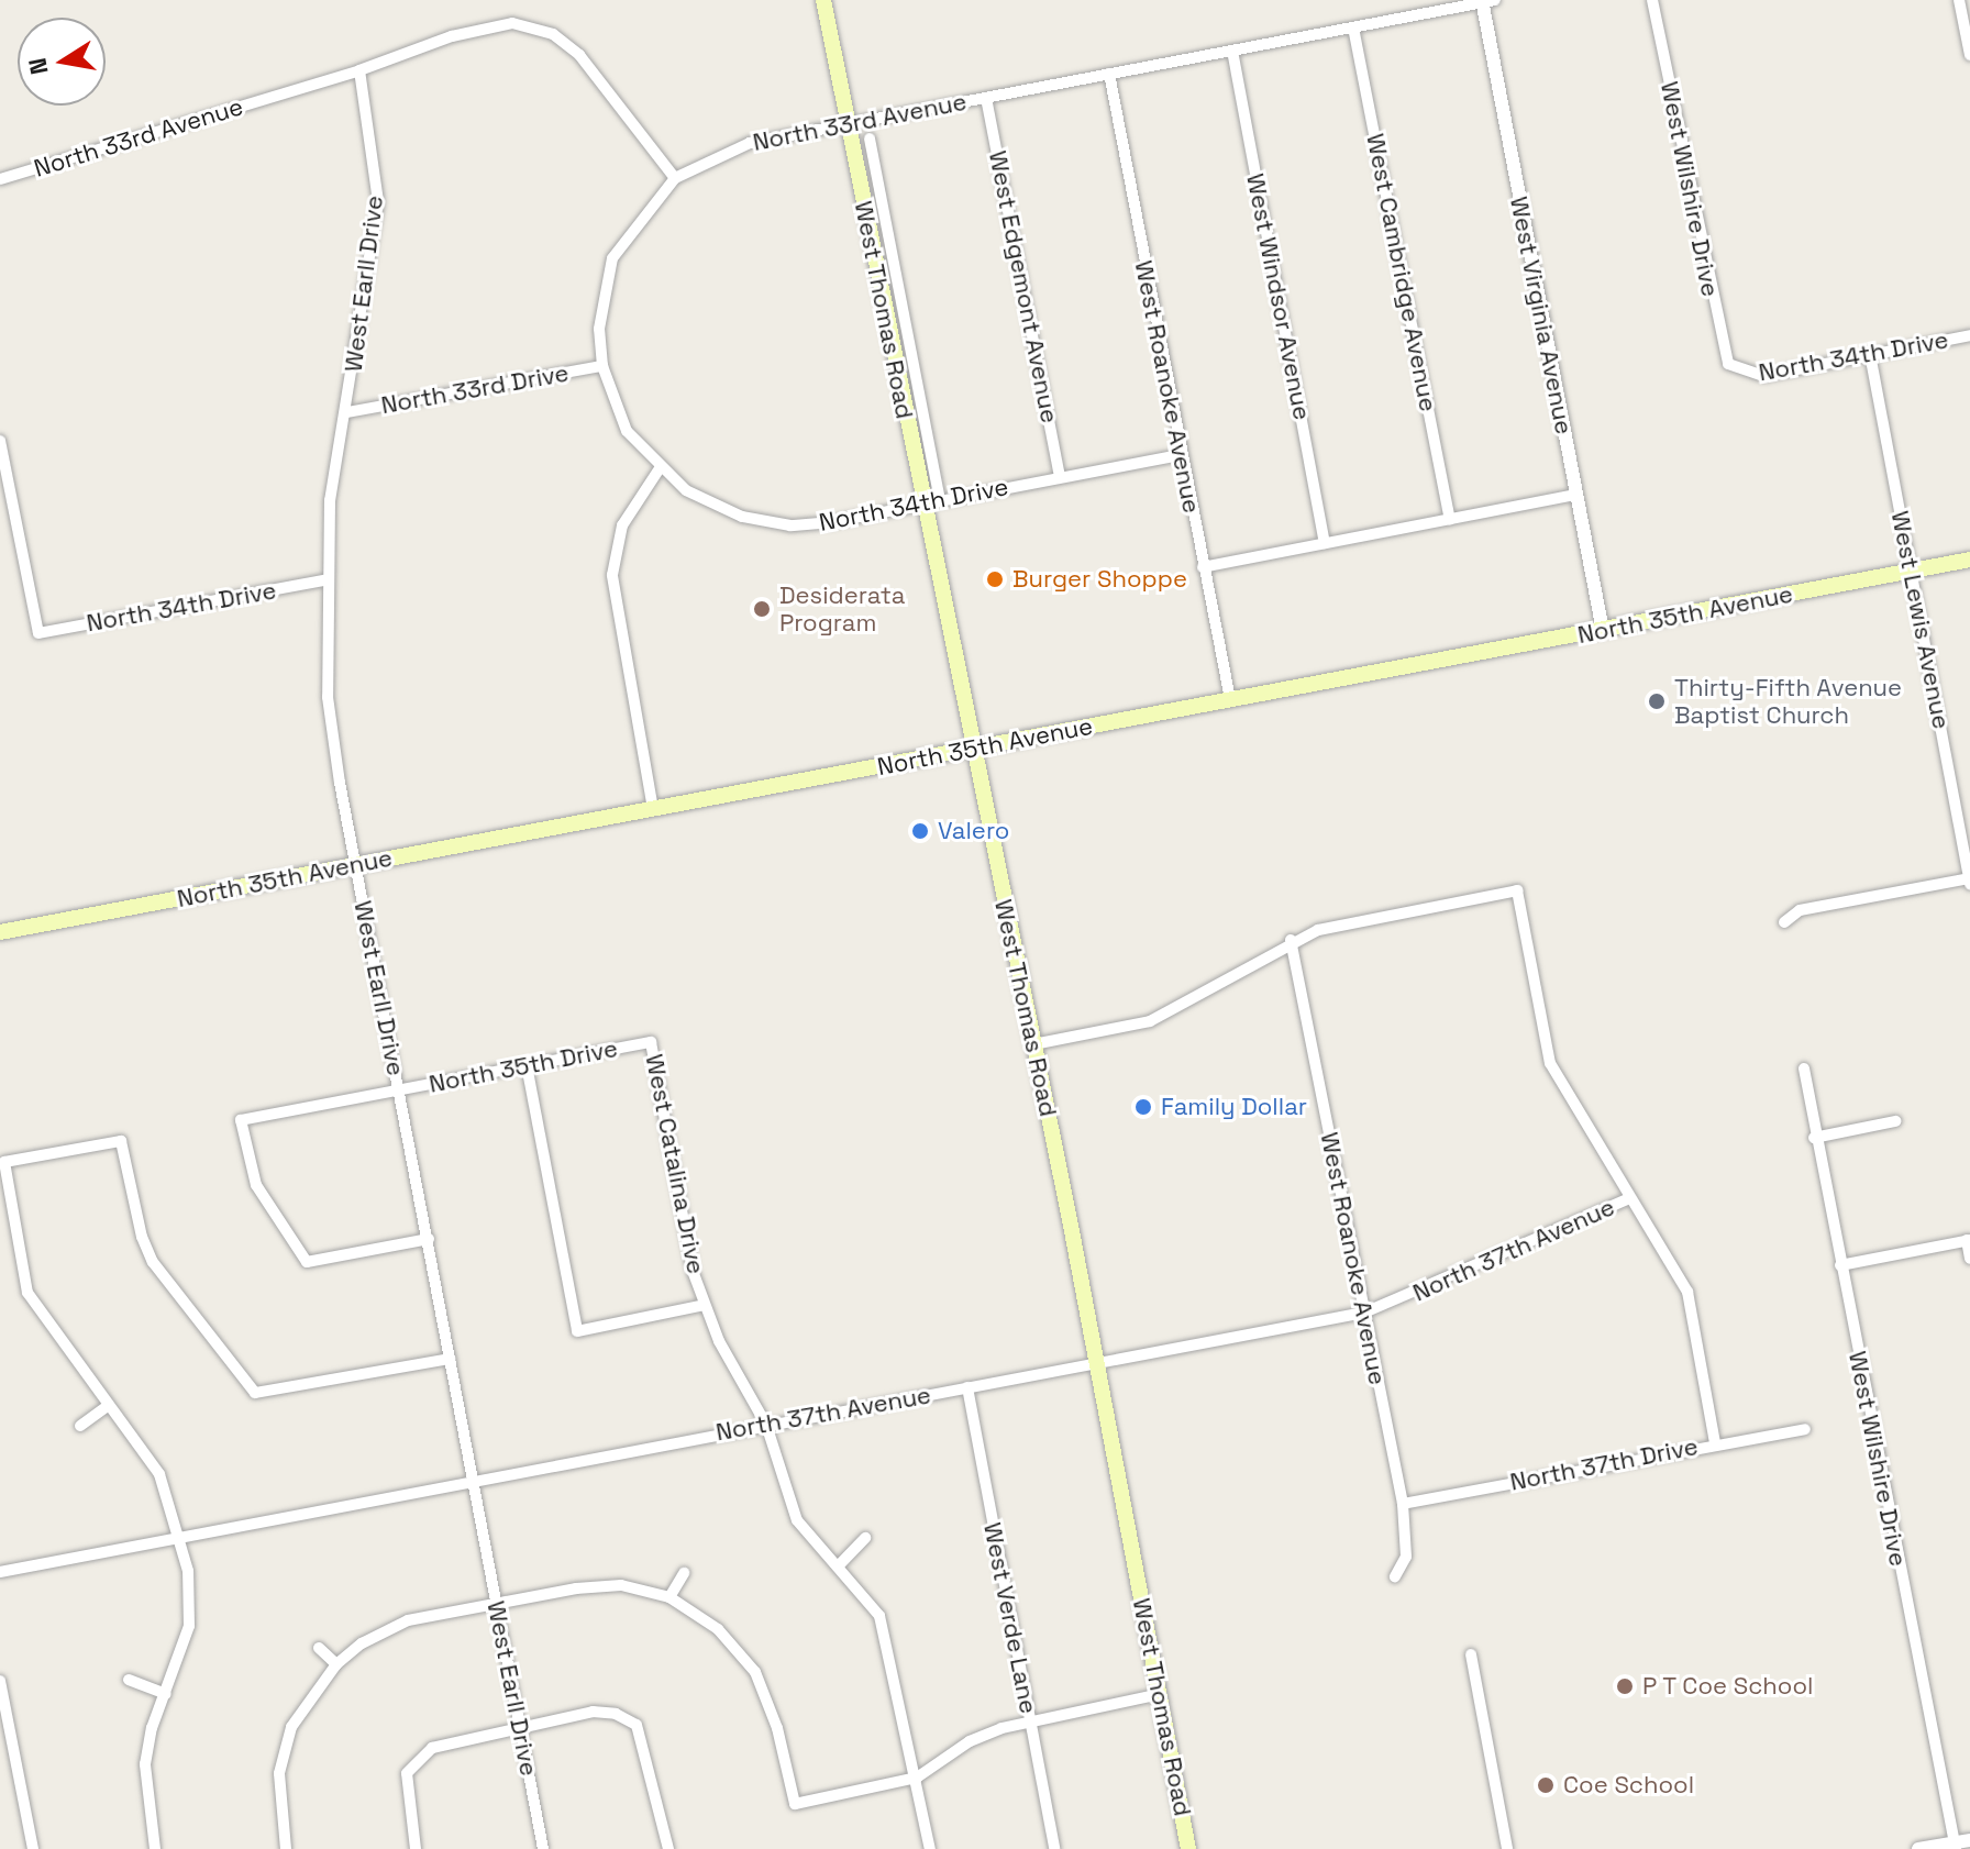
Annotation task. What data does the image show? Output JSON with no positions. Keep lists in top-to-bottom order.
{
  "streets": {
    "main road": ["West Thomas Road", "North 35th Avenue"],
    "street": [
      "North 33rd Avenue",
      "West Wilshire Drive",
      "West Cambridge Avenue",
      "West Earll Drive",
      "West Edgemont Avenue",
      "West Windsor Avenue",
      "West Virginia Avenue",
      "North 34th Drive",
      "West Roanoke Avenue",
      "North 33rd Drive",
      "West Lewis Avenue",
      "North 35th Drive",
      "West Catalina Drive",
      "North 37th Avenue",
      "North 37th Drive",
      "West Verde Lane"
    ]
  },
  "crossings": [
    ["North 33rd Avenue", "West Cambridge Avenue"],
    ["North 33rd Avenue", "West Earll Drive"],
    ["North 33rd Avenue", "West Edgemont Avenue"],
    ["North 33rd Avenue", "West Windsor Avenue"],
    ["North 33rd Avenue", "West Thomas Road"],
    ["North 33rd Avenue", "West Virginia Avenue"],
    ["North 33rd Avenue", "West Roanoke Avenue"],
    ["West Wilshire Drive", "North 34th Drive"],
    ["West Earll Drive", "North 34th Drive"],
    ["West Earll Drive", "North 33rd Drive"],
    ["West Earll Drive", "North 35th Avenue"],
    ["West Earll Drive", "North 35th Drive"],
    ["West Earll Drive", "North 37th Avenue"],
    ["West Edgemont Avenue", "North 34th Drive"],
    ["West Thomas Road", "North 34th Drive"],
    ["West Thomas Road", "North 35th Avenue"],
    ["West Thomas Road", "North 37th Avenue"],
    ["West Virginia Avenue", "North 35th Avenue"],
    ["North 34th Drive", "West Roanoke Avenue"],
    ["North 34th Drive", "West Lewis Avenue"],
    ["West Roanoke Avenue", "North 35th Avenue"],
    ["West Roanoke Avenue", "North 37th Avenue"],
    ["West Roanoke Avenue", "North 37th Drive"],
    ["North 35th Avenue", "West Lewis Avenue"],
    ["North 35th Drive", "West Catalina Drive"],
    ["West Catalina Drive", "North 37th Avenue"],
    ["North 37th Avenue", "West Verde Lane"]
  ],
  "places": [
    "Burger Shoppe",
    "Desiderata Program",
    "Thirty-Fifth Avenue Baptist Church",
    "Valero",
    "Family Dollar",
    "P T Coe School",
    "Coe School"
  ],
  "north": "left"
}
